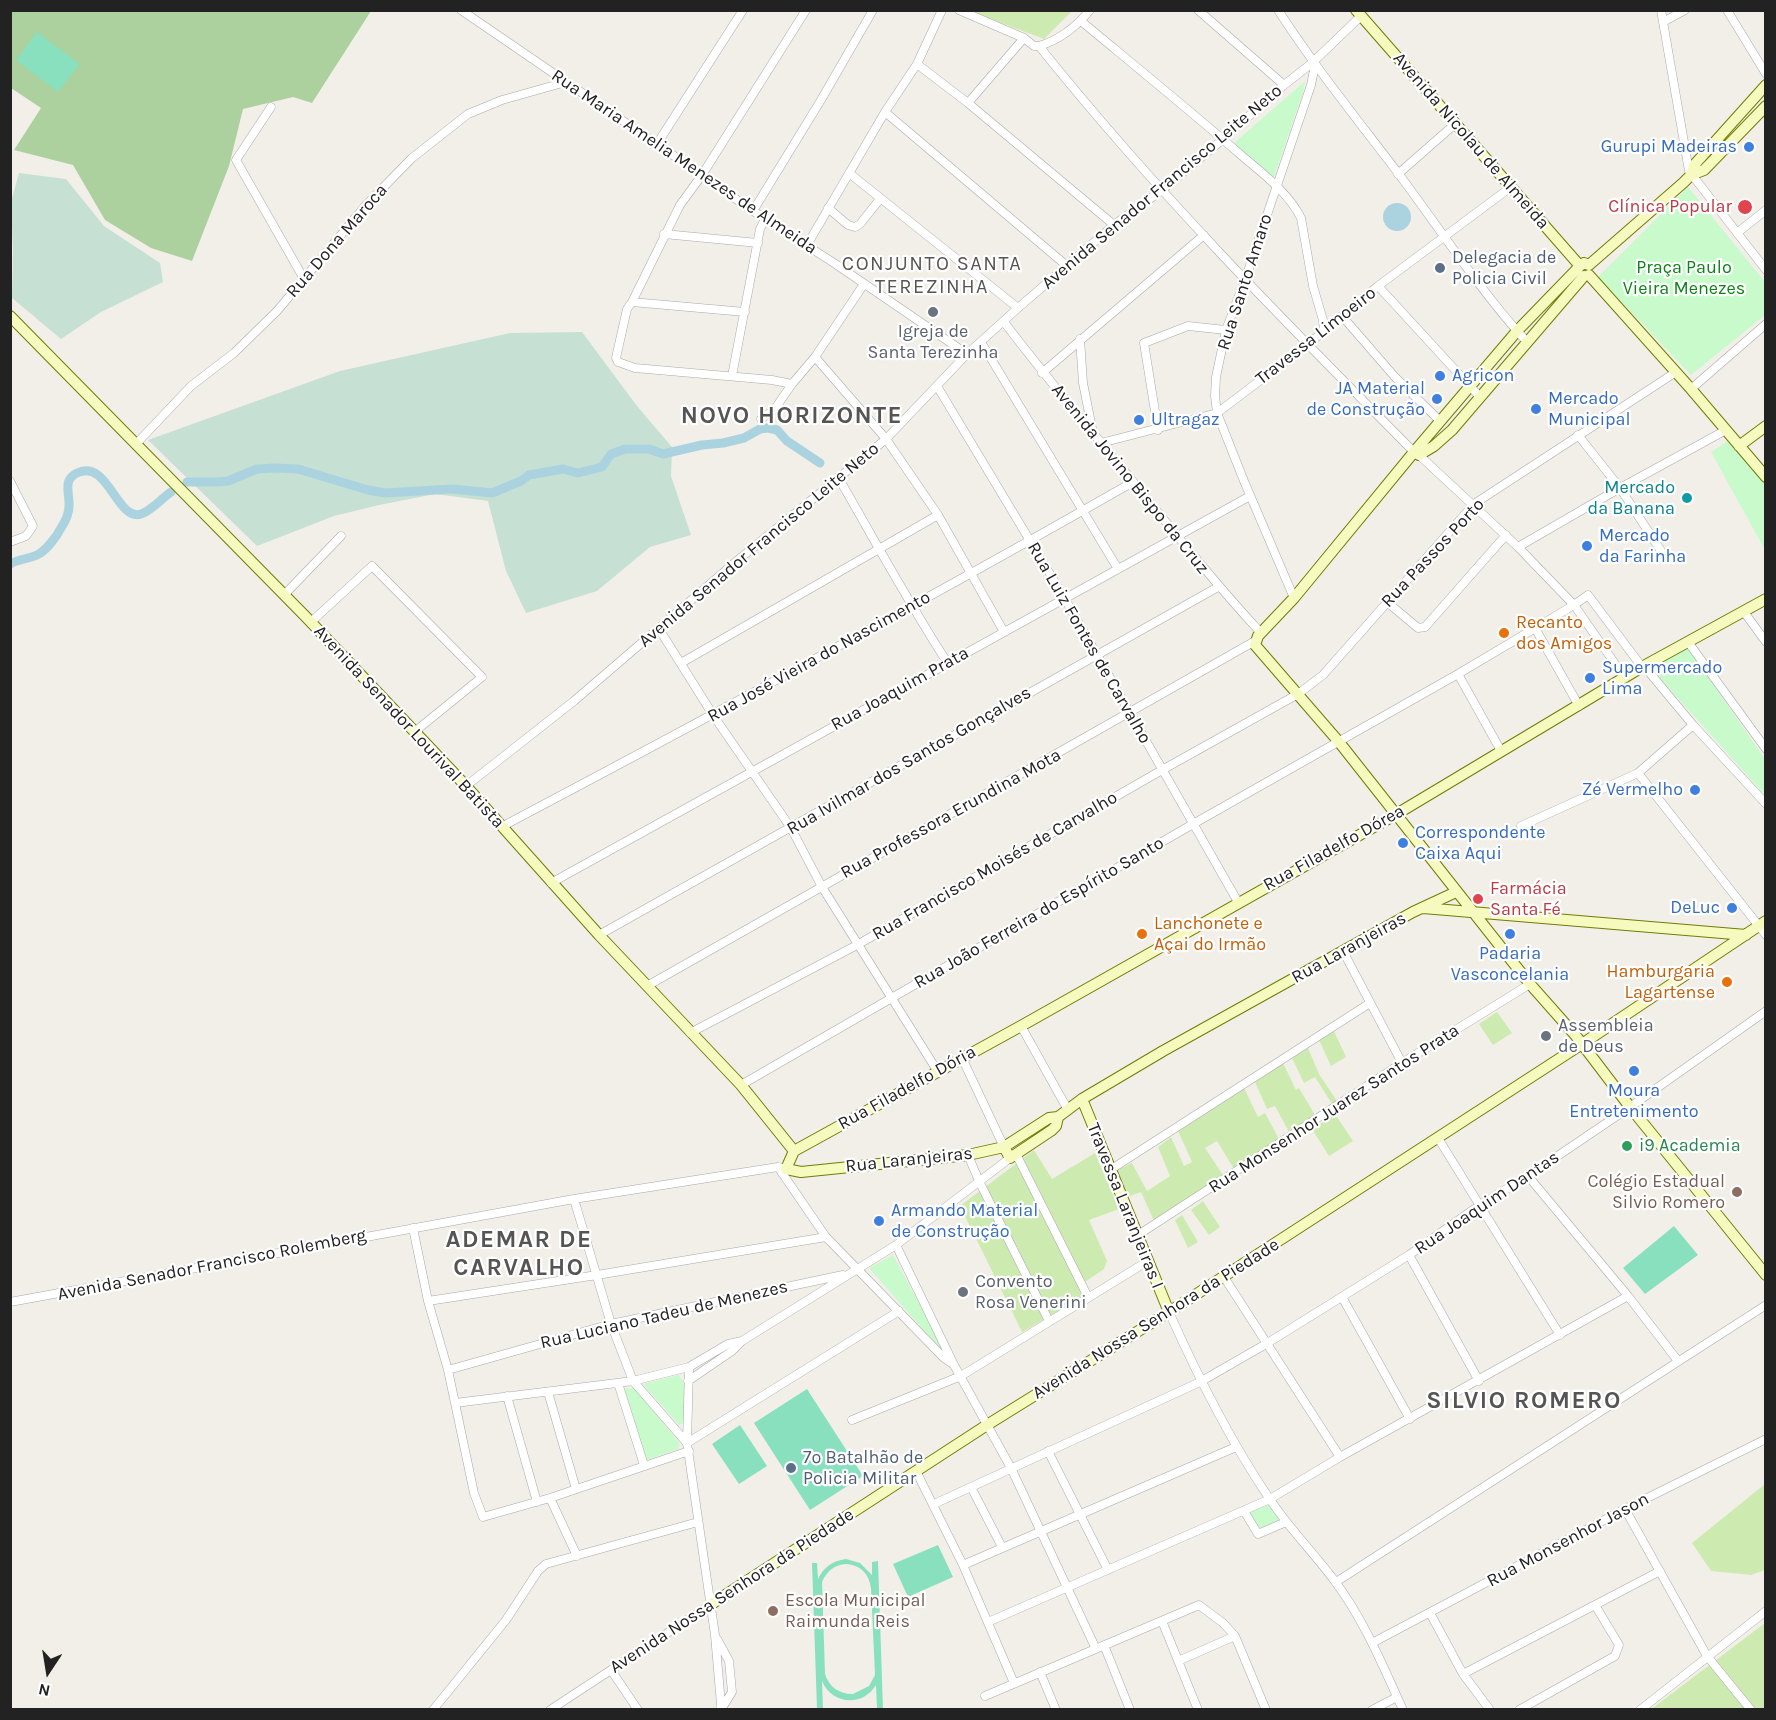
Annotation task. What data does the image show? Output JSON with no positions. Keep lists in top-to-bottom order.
{
  "streets": {
    "main road": [
      "Avenida Nicolau de Almeida",
      "Avenida Jovino Bispo da Cruz",
      "Avenida Senador Lourival Batista",
      "Rua Filadelfo Dórea",
      "Rua Laranjeiras",
      "Rua Filadelfo Dória",
      "Travessa Laranjeiras I",
      "Avenida Nossa Senhora da Piedade"
    ],
    "street": [
      "Rua Maria Amelia Menezes de Almeida",
      "Avenida Senador Francisco Leite Neto",
      "Rua Dona Maroca",
      "Rua Santo Amaro",
      "Travessa Limoeiro",
      "Rua Passos Porto",
      "Rua Luiz Fontes de Carvalho",
      "Rua José Vieira do Nascimento",
      "Rua Joaquim Prata",
      "Rua Ivilmar dos Santos Gonçalves",
      "Rua Professora Erundina Mota",
      "Rua Francisco Moisés de Carvalho",
      "Rua João Ferreira do Espírito Santo",
      "Rua Monsenhor Juarez Santos Prata",
      "Rua Joaquim Dantas",
      "Avenida Senador Francisco Rolemberg",
      "Rua Luciano Tadeu de Menezes",
      "Rua Monsenhor Jason"
    ]
  },
  "crossings": [
    ["Avenida Nicolau de Almeida", "Avenida Senador Francisco Leite Neto"],
    ["Avenida Nicolau de Almeida", "Travessa Limoeiro"],
    ["Rua Maria Amelia Menezes de Almeida", "Avenida Senador Francisco Leite Neto"],
    ["Rua Maria Amelia Menezes de Almeida", "Rua Dona Maroca"],
    ["Avenida Senador Francisco Leite Neto", "Rua Santo Amaro"],
    ["Avenida Senador Francisco Leite Neto", "Avenida Jovino Bispo da Cruz"],
    ["Avenida Senador Francisco Leite Neto", "Rua Luiz Fontes de Carvalho"],
    ["Avenida Senador Francisco Leite Neto", "Avenida Senador Lourival Batista"],
    ["Rua Dona Maroca", "Avenida Senador Lourival Batista"],
    ["Rua Santo Amaro", "Travessa Limoeiro"],
    ["Rua Santo Amaro", "Rua Joaquim Prata"],
    ["Travessa Limoeiro", "Avenida Jovino Bispo da Cruz"],
    ["Avenida Jovino Bispo da Cruz", "Rua Passos Porto"],
    ["Avenida Jovino Bispo da Cruz", "Rua José Vieira do Nascimento"],
    ["Avenida Jovino Bispo da Cruz", "Rua Joaquim Prata"],
    ["Avenida Jovino Bispo da Cruz", "Rua Ivilmar dos Santos Gonçalves"],
    ["Avenida Jovino Bispo da Cruz", "Rua Professora Erundina Mota"],
    ["Avenida Jovino Bispo da Cruz", "Rua Filadelfo Dórea"],
    ["Avenida Jovino Bispo da Cruz", "Rua Francisco Moisés de Carvalho"],
    ["Avenida Jovino Bispo da Cruz", "Rua João Ferreira do Espírito Santo"],
    ["Avenida Jovino Bispo da Cruz", "Rua Laranjeiras"],
    ["Avenida Jovino Bispo da Cruz", "Rua Monsenhor Juarez Santos Prata"],
    ["Avenida Jovino Bispo da Cruz", "Rua Joaquim Dantas"],
    ["Avenida Jovino Bispo da Cruz", "Avenida Nossa Senhora da Piedade"],
    ["Rua Passos Porto", "Rua Francisco Moisés de Carvalho"],
    ["Rua Luiz Fontes de Carvalho", "Rua José Vieira do Nascimento"],
    ["Rua Luiz Fontes de Carvalho", "Rua Joaquim Prata"],
    ["Rua Luiz Fontes de Carvalho", "Rua Ivilmar dos Santos Gonçalves"],
    ["Rua Luiz Fontes de Carvalho", "Rua Professora Erundina Mota"],
    ["Rua Luiz Fontes de Carvalho", "Rua Filadelfo Dórea"],
    ["Rua Luiz Fontes de Carvalho", "Rua Francisco Moisés de Carvalho"],
    ["Rua Luiz Fontes de Carvalho", "Rua João Ferreira do Espírito Santo"],
    ["Rua José Vieira do Nascimento", "Avenida Senador Lourival Batista"],
    ["Rua Joaquim Prata", "Avenida Senador Lourival Batista"],
    ["Avenida Senador Lourival Batista", "Rua Ivilmar dos Santos Gonçalves"],
    ["Avenida Senador Lourival Batista", "Rua Professora Erundina Mota"],
    ["Avenida Senador Lourival Batista", "Rua Francisco Moisés de Carvalho"],
    ["Avenida Senador Lourival Batista", "Rua João Ferreira do Espírito Santo"],
    ["Avenida Senador Lourival Batista", "Rua Filadelfo Dória"],
    ["Rua Filadelfo Dórea", "Rua Filadelfo Dória"],
    ["Rua Laranjeiras", "Travessa Laranjeiras I"],
    ["Rua Laranjeiras", "Avenida Senador Francisco Rolemberg"],
    ["Rua Laranjeiras", "Avenida Nossa Senhora da Piedade"],
    ["Rua Monsenhor Juarez Santos Prata", "Travessa Laranjeiras I"],
    ["Travessa Laranjeiras I", "Avenida Nossa Senhora da Piedade"]
  ],
  "districts": [
    "CONJUNTO SANTA TEREZINHA",
    "NOVO HORIZONTE",
    "ADEMAR DE CARVALHO",
    "SILVIO ROMERO"
  ],
  "parks": ["Praça Paulo Vieira Menezes"],
  "places": [
    "Gurupi Madeiras",
    "Clínica Popular",
    "Delegacia de Policia Civil",
    "Igreja de Santa Terezinha",
    "Agricon",
    "JA Material de Construção",
    "Mercado Municipal",
    "Ultragaz",
    "Mercado da Banana",
    "Mercado da Farinha",
    "Recanto dos Amigos",
    "Supermercado Lima",
    "Zé Vermelho",
    "Correspondente Caixa Aqui",
    "Farmácia Santa Fé",
    "DeLuc",
    "Lanchonete e Açai do Irmão",
    "Padaria Vasconcelania",
    "Hamburgaria Lagartense",
    "Assembleia de Deus",
    "Moura Entretenimento",
    "i9 Academia",
    "Colégio Estadual Silvio Romero",
    "Armando Material de Construção",
    "Convento Rosa Venerini",
    "7º Batalhão de Policia Militar",
    "Escola Municipal Raimunda Reis"
  ],
  "north": "bottom"
}
